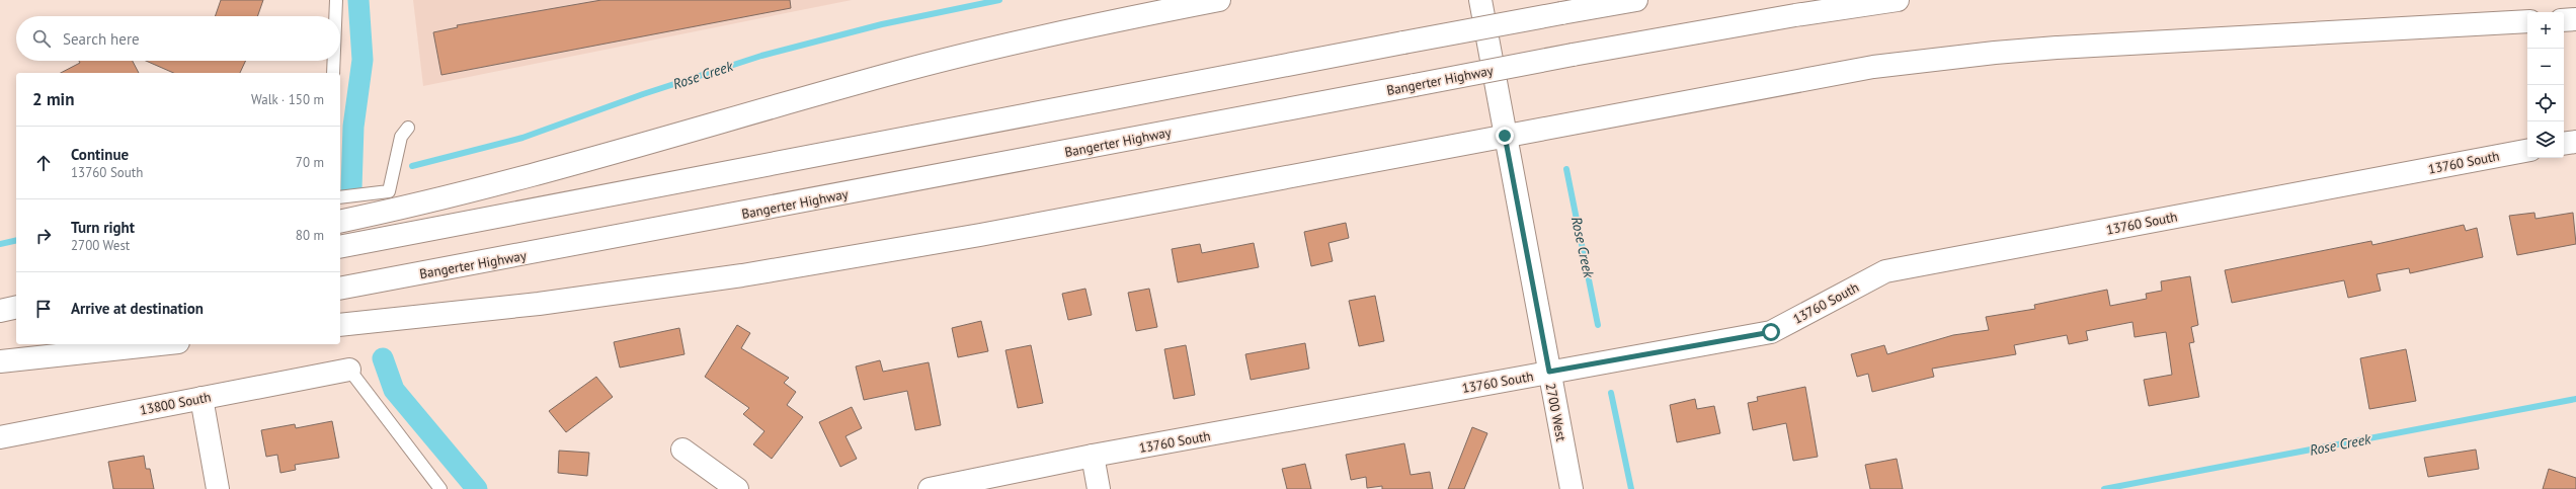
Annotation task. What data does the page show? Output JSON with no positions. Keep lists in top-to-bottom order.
{
  "streets": {
    "main road": [
      "Bangerter Highway",
      "13760 South",
      "13800 South",
      "2700 West"
    ]
  },
  "crossings": [
    ["13760 South", "2700 West"]
  ],
  "water": ["Rose Creek"],
  "page": {
    "map_buttons": ["+", "−"],
    "search": "Search here",
    "heading": ["2 min", "Walk · 150 m"],
    "list": [
      ["Continue", "13760 South", "70 m"],
      ["Turn right", "2700 West", "80 m"],
      "Arrive at destination"
    ]
  }
}
